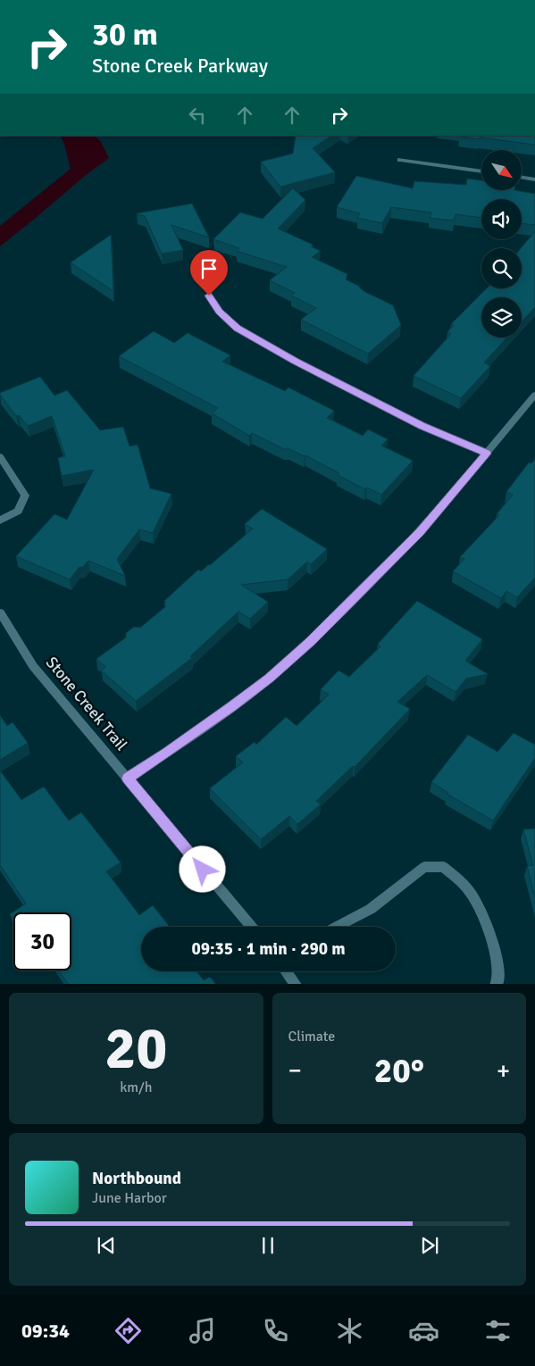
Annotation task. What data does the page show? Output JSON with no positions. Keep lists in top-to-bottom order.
{
  "streets": {
    "street": ["Stone Creek Trail"]
  },
  "north": "bottom right",
  "page": {
    "turn": ["30 m", "Stone Creek Parkway"],
    "limit": "30",
    "trip": "09:35 · 1 min · 290 m",
    "tile": [
      ["20", "km/h"],
      "Climate"
    ],
    "heat": ["−", "20°", "+"],
    "song": ["Northbound", "June Harbor"],
    "tabs": "09:34"
  }
}
